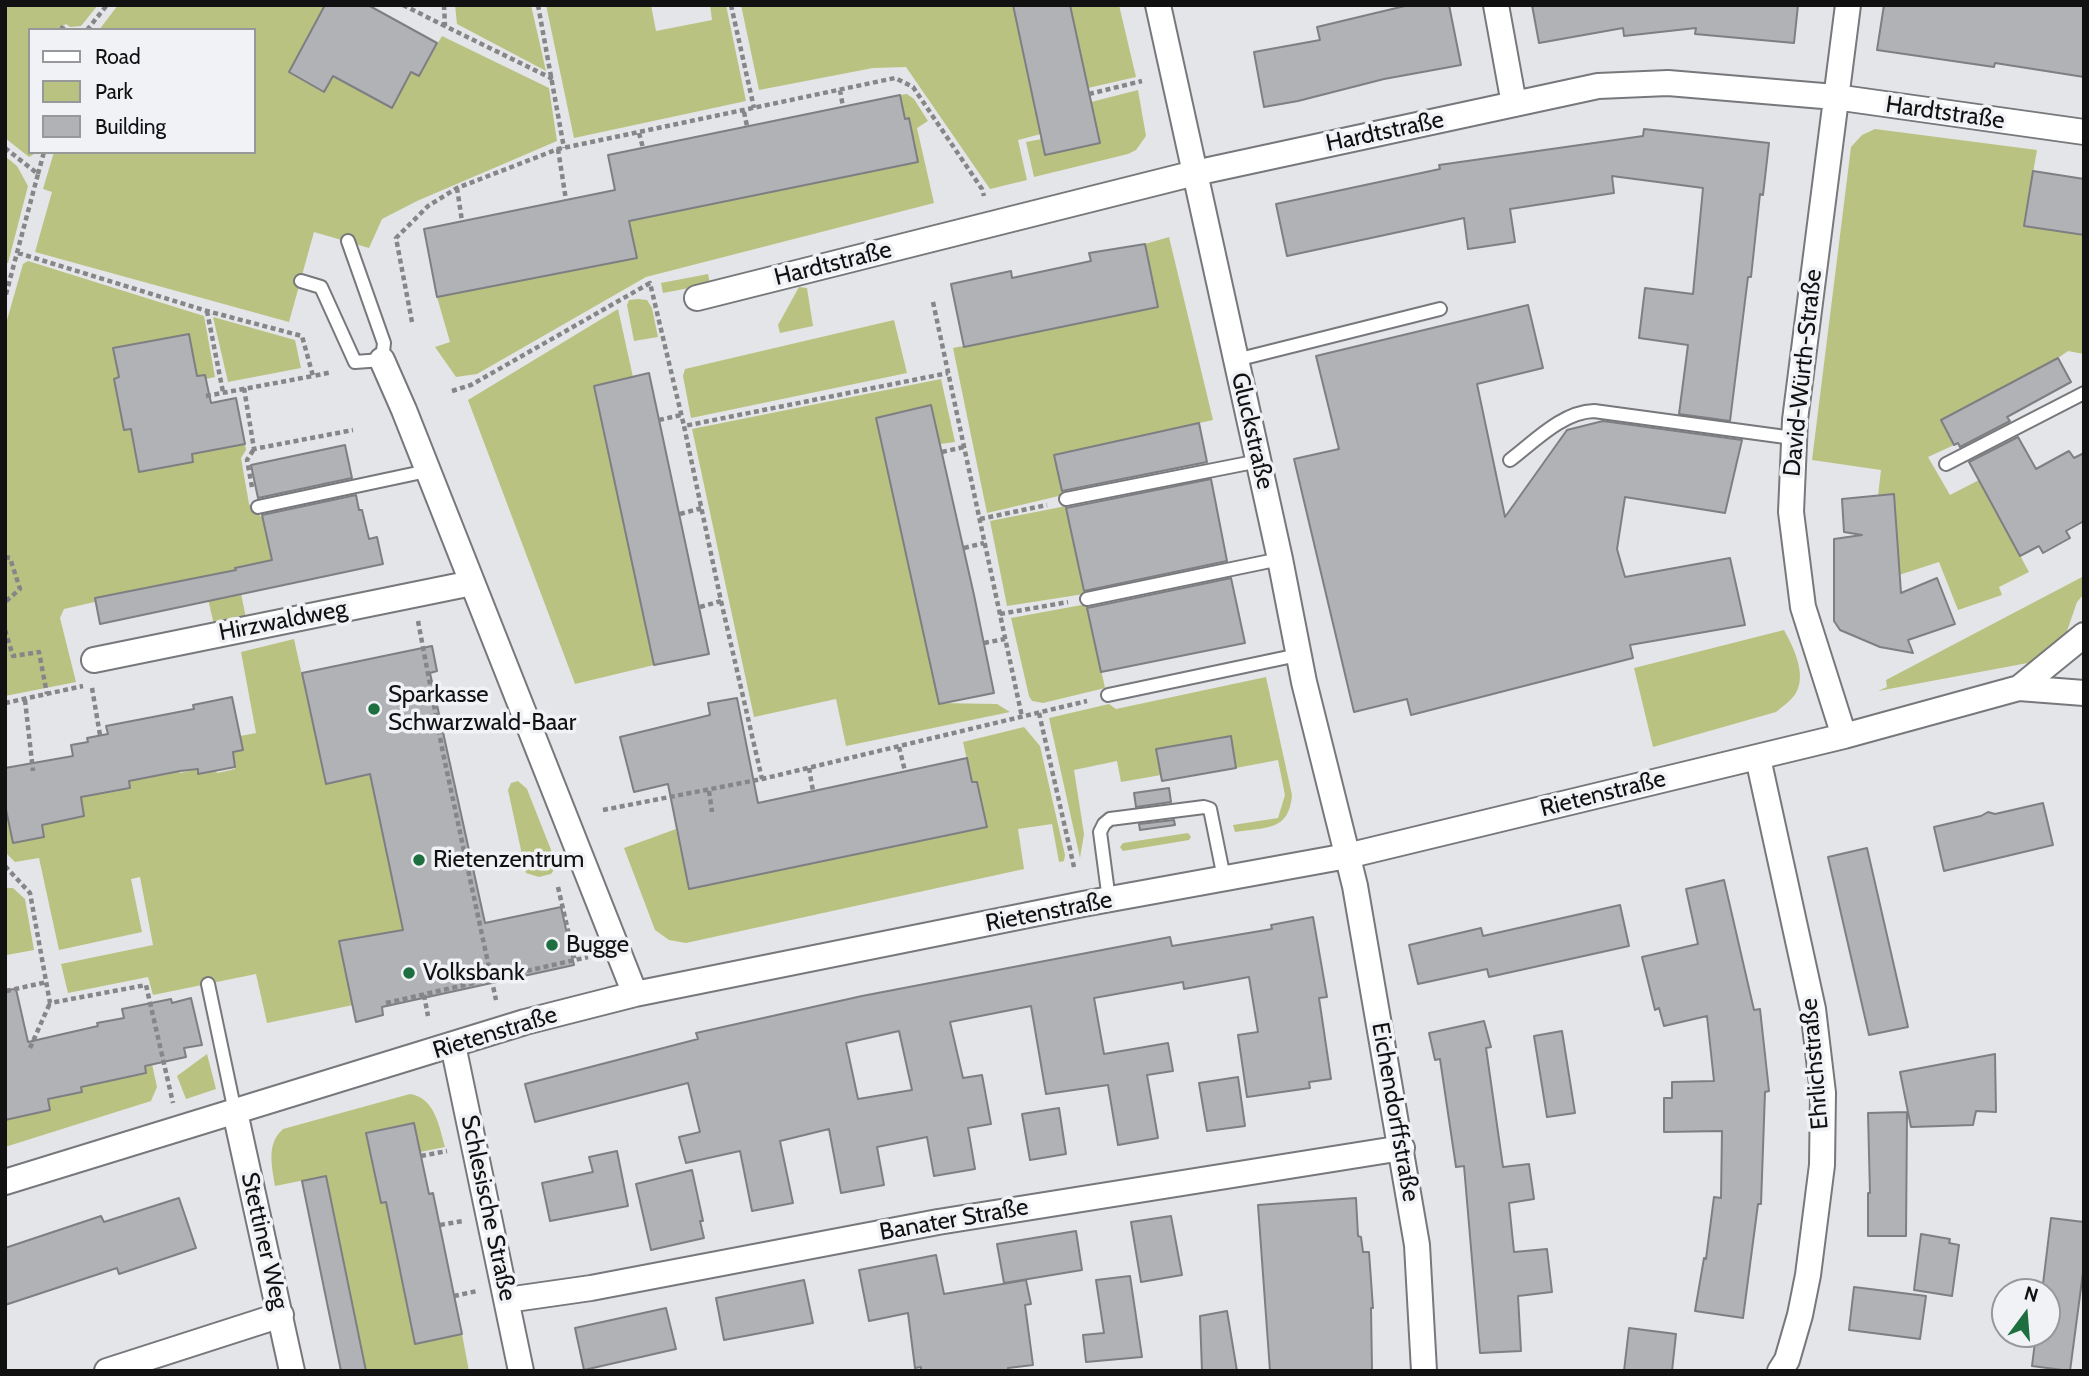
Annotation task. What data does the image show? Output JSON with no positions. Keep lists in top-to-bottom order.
{
  "streets": {
    "street": [
      "Hardtstraße",
      "David-Würth-Straße",
      "Gluckstraße",
      "Hirzwaldweg",
      "Rietenstraße",
      "Ehrlichstraße",
      "Eichendorffstraße",
      "Schlesische Straße",
      "Banater Straße",
      "Stettiner Weg"
    ]
  },
  "crossings": [
    ["Hardtstraße", "David-Würth-Straße"],
    ["Hardtstraße", "Gluckstraße"],
    ["David-Würth-Straße", "Rietenstraße"],
    ["Gluckstraße", "Rietenstraße"],
    ["Gluckstraße", "Eichendorffstraße"],
    ["Rietenstraße", "Ehrlichstraße"],
    ["Rietenstraße", "Eichendorffstraße"],
    ["Rietenstraße", "Schlesische Straße"],
    ["Rietenstraße", "Stettiner Weg"],
    ["Eichendorffstraße", "Banater Straße"],
    ["Schlesische Straße", "Banater Straße"]
  ],
  "places": [
    "Sparkasse Schwarzwald-Baar",
    "Rietenzentrum",
    "Bugge",
    "Volksbank"
  ],
  "legend": ["Road", "Park", "Building"],
  "north": "top"
}
